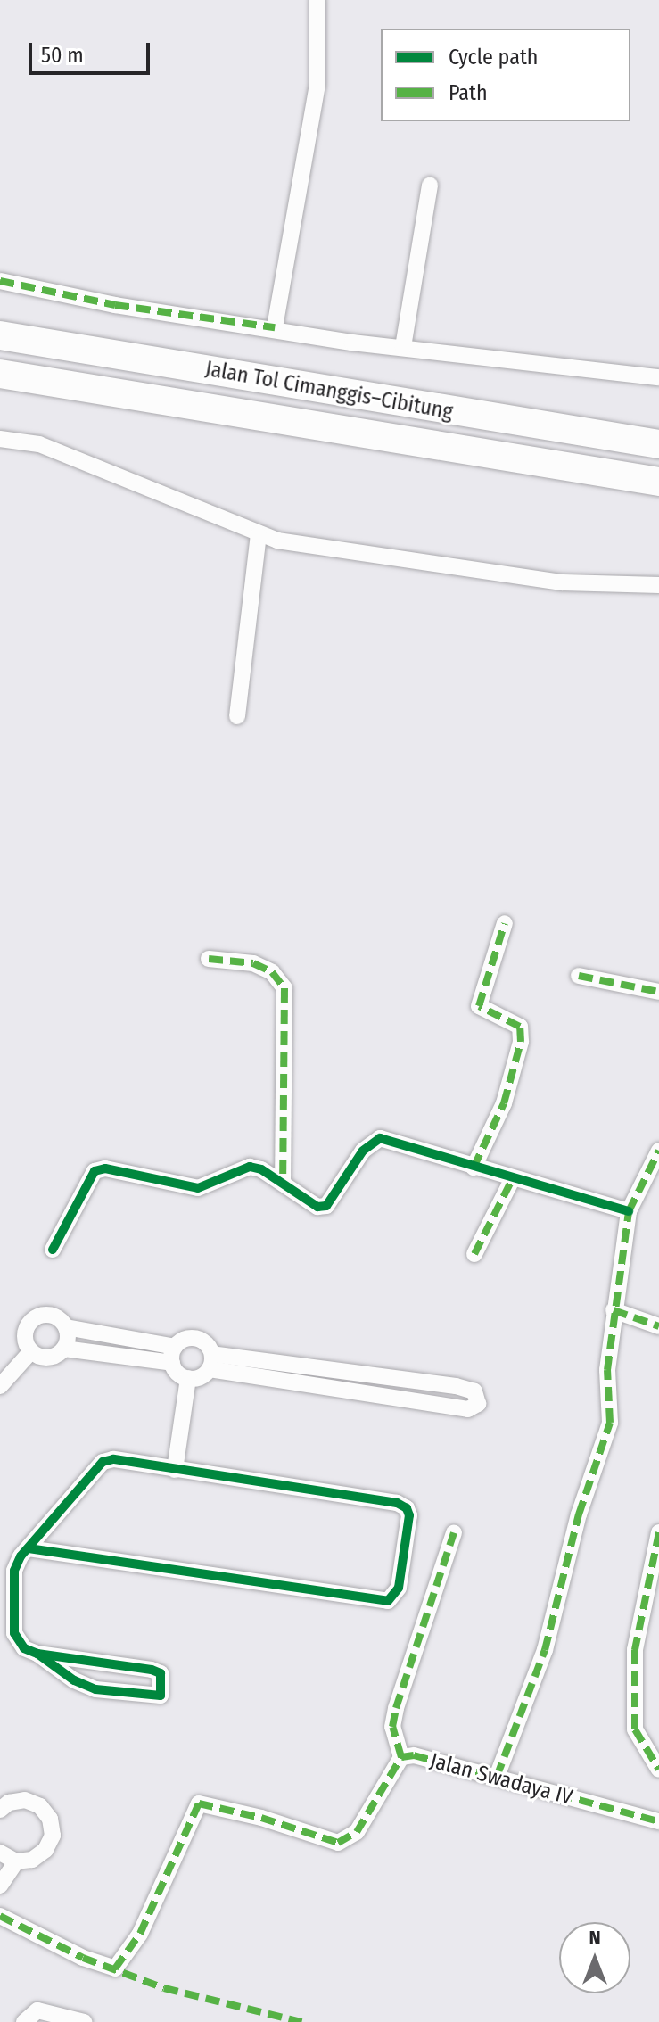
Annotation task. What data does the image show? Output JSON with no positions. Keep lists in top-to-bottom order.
{
  "streets": {
    "highway": ["Jalan Tol Cimanggis–Cibitung"],
    "street": ["Jalan Swadaya IV"]
  },
  "legend": ["Cycle path", "Path"],
  "scale_bar": "50 m",
  "north": "top"
}
